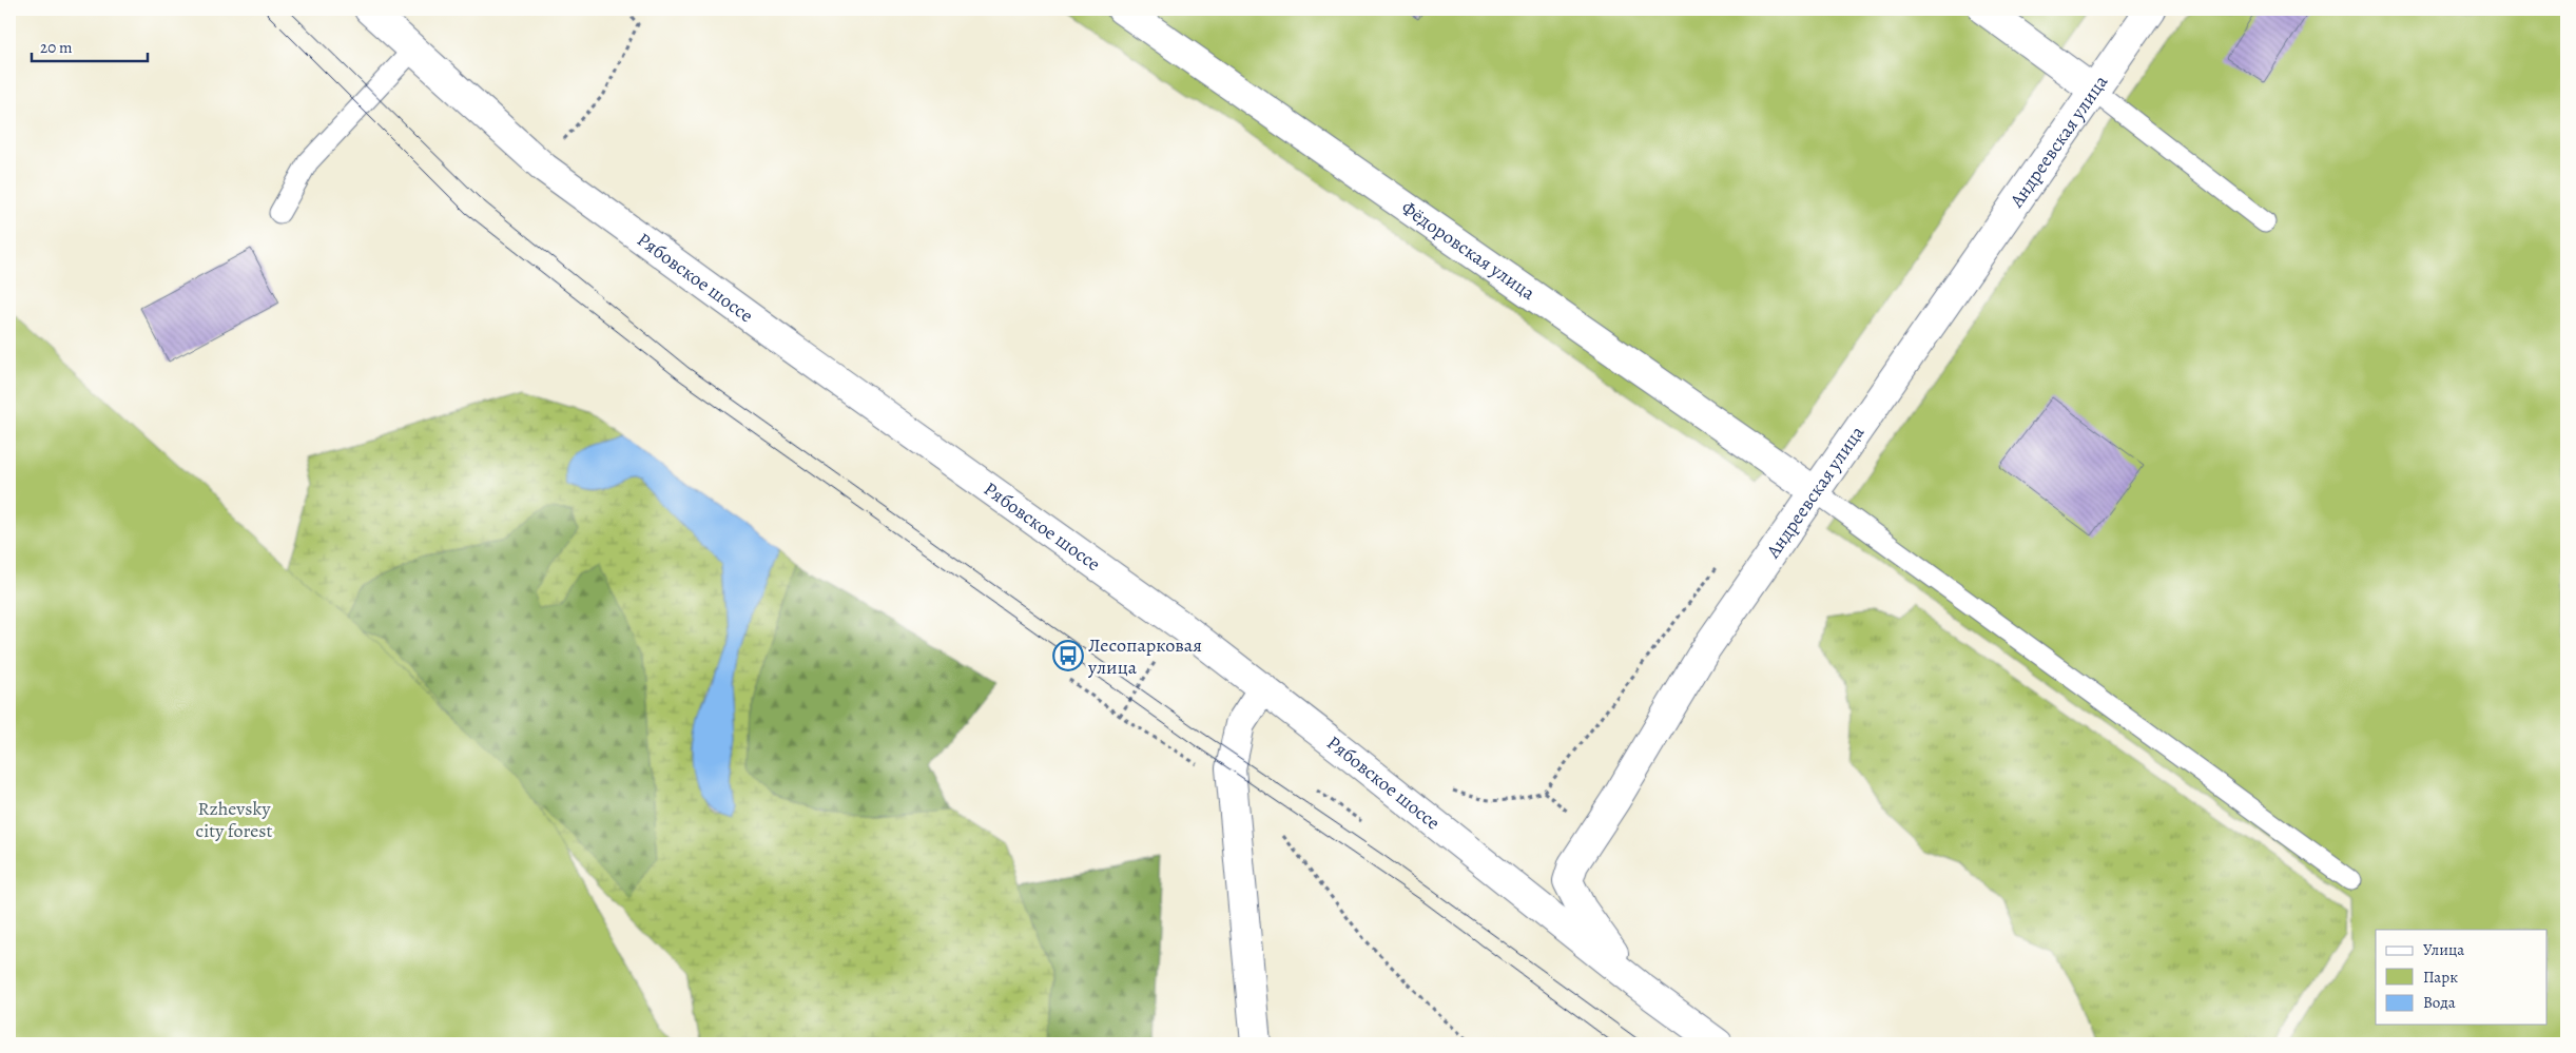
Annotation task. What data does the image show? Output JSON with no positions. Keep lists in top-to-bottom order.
{
  "streets": {
    "street": ["Андреевская улица", "Фёдоровская улица", "Рябовское шоссе"]
  },
  "crossings": [
    ["Андреевская улица", "Фёдоровская улица"],
    ["Андреевская улица", "Рябовское шоссе"]
  ],
  "parks": ["Rzhevsky city forest"],
  "places": {
    "bus stop": ["Лесопарковая улица"]
  },
  "legend": ["Улица", "Парк", "Вода"],
  "scale_bar": "20 m"
}
